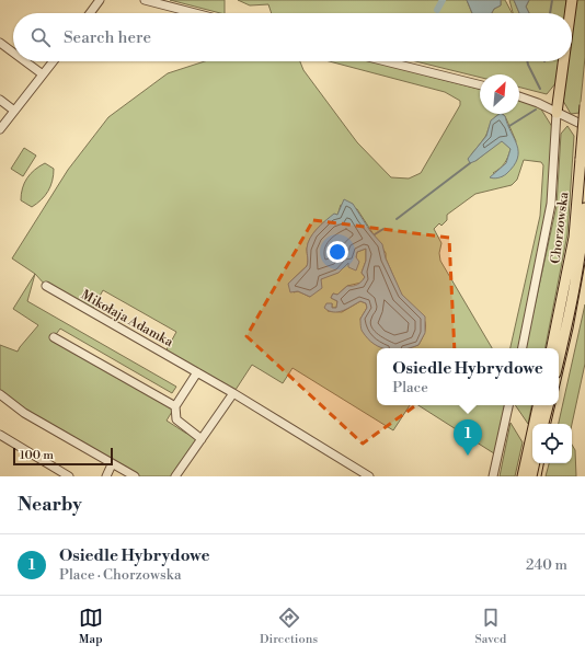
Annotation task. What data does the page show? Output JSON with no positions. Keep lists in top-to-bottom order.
{
  "streets": {
    "main road": ["Chorzowska"],
    "street": ["Mikołaja Adamka"]
  },
  "scale_bar": "100 m",
  "north": "top right",
  "page": {
    "search": "Search here",
    "popup": ["Osiedle Hybrydowe", "Place"],
    "pins": "1",
    "scale": "100 m",
    "heading": "Nearby",
    "list": [
      {
        "mark": "1",
        "name": "Osiedle Hybrydowe",
        "note": "Place · Chorzowska",
        "value": "240 m"
      }
    ],
    "nav": ["Map", "Directions", "Saved"]
  }
}
